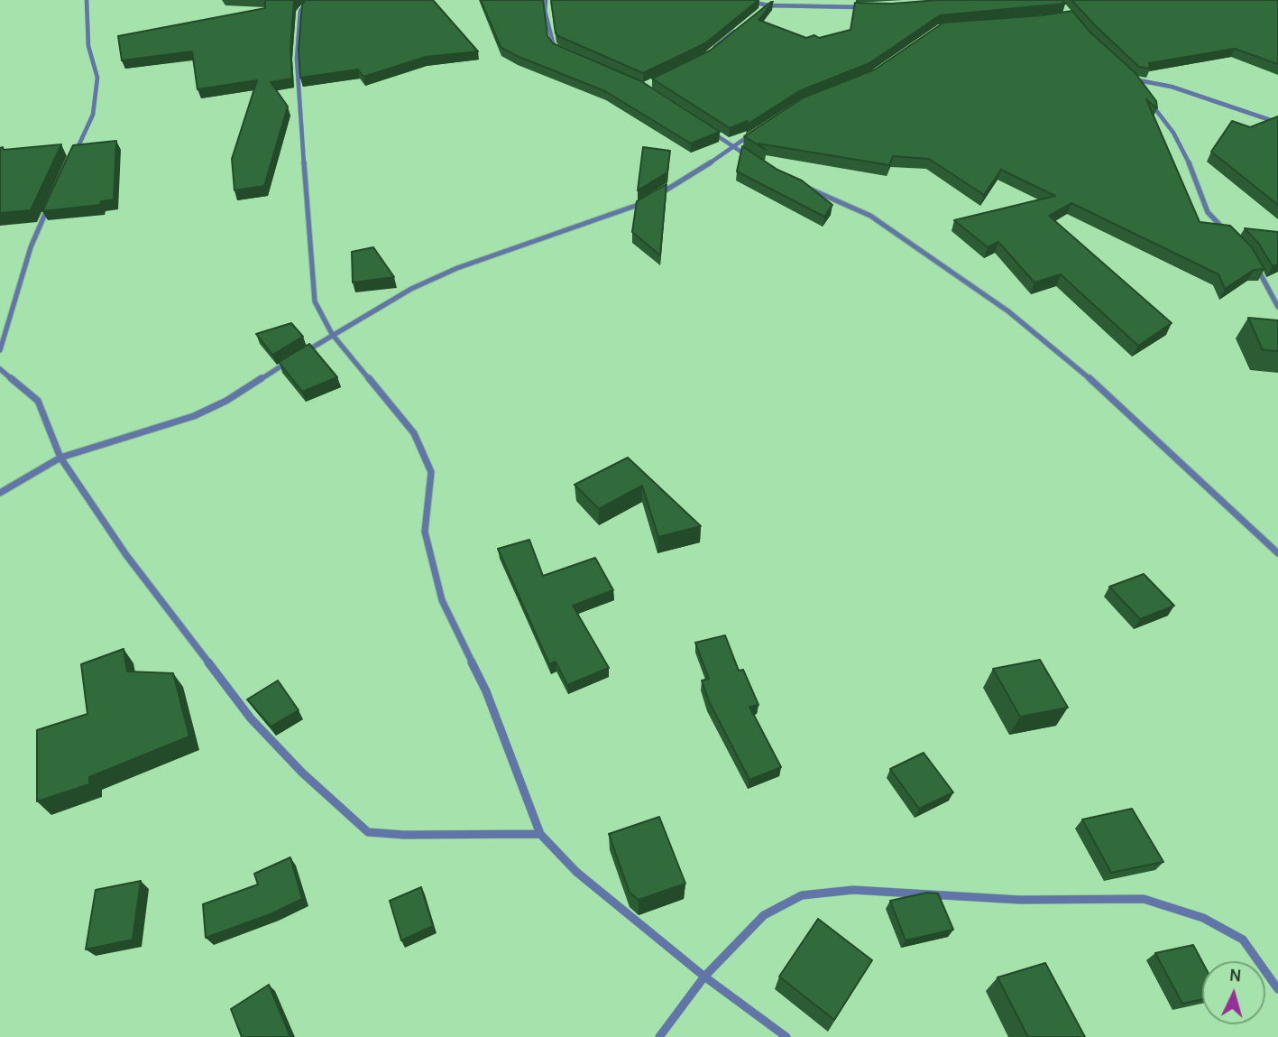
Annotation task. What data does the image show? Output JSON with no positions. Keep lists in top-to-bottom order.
{
  "north": "top"
}
